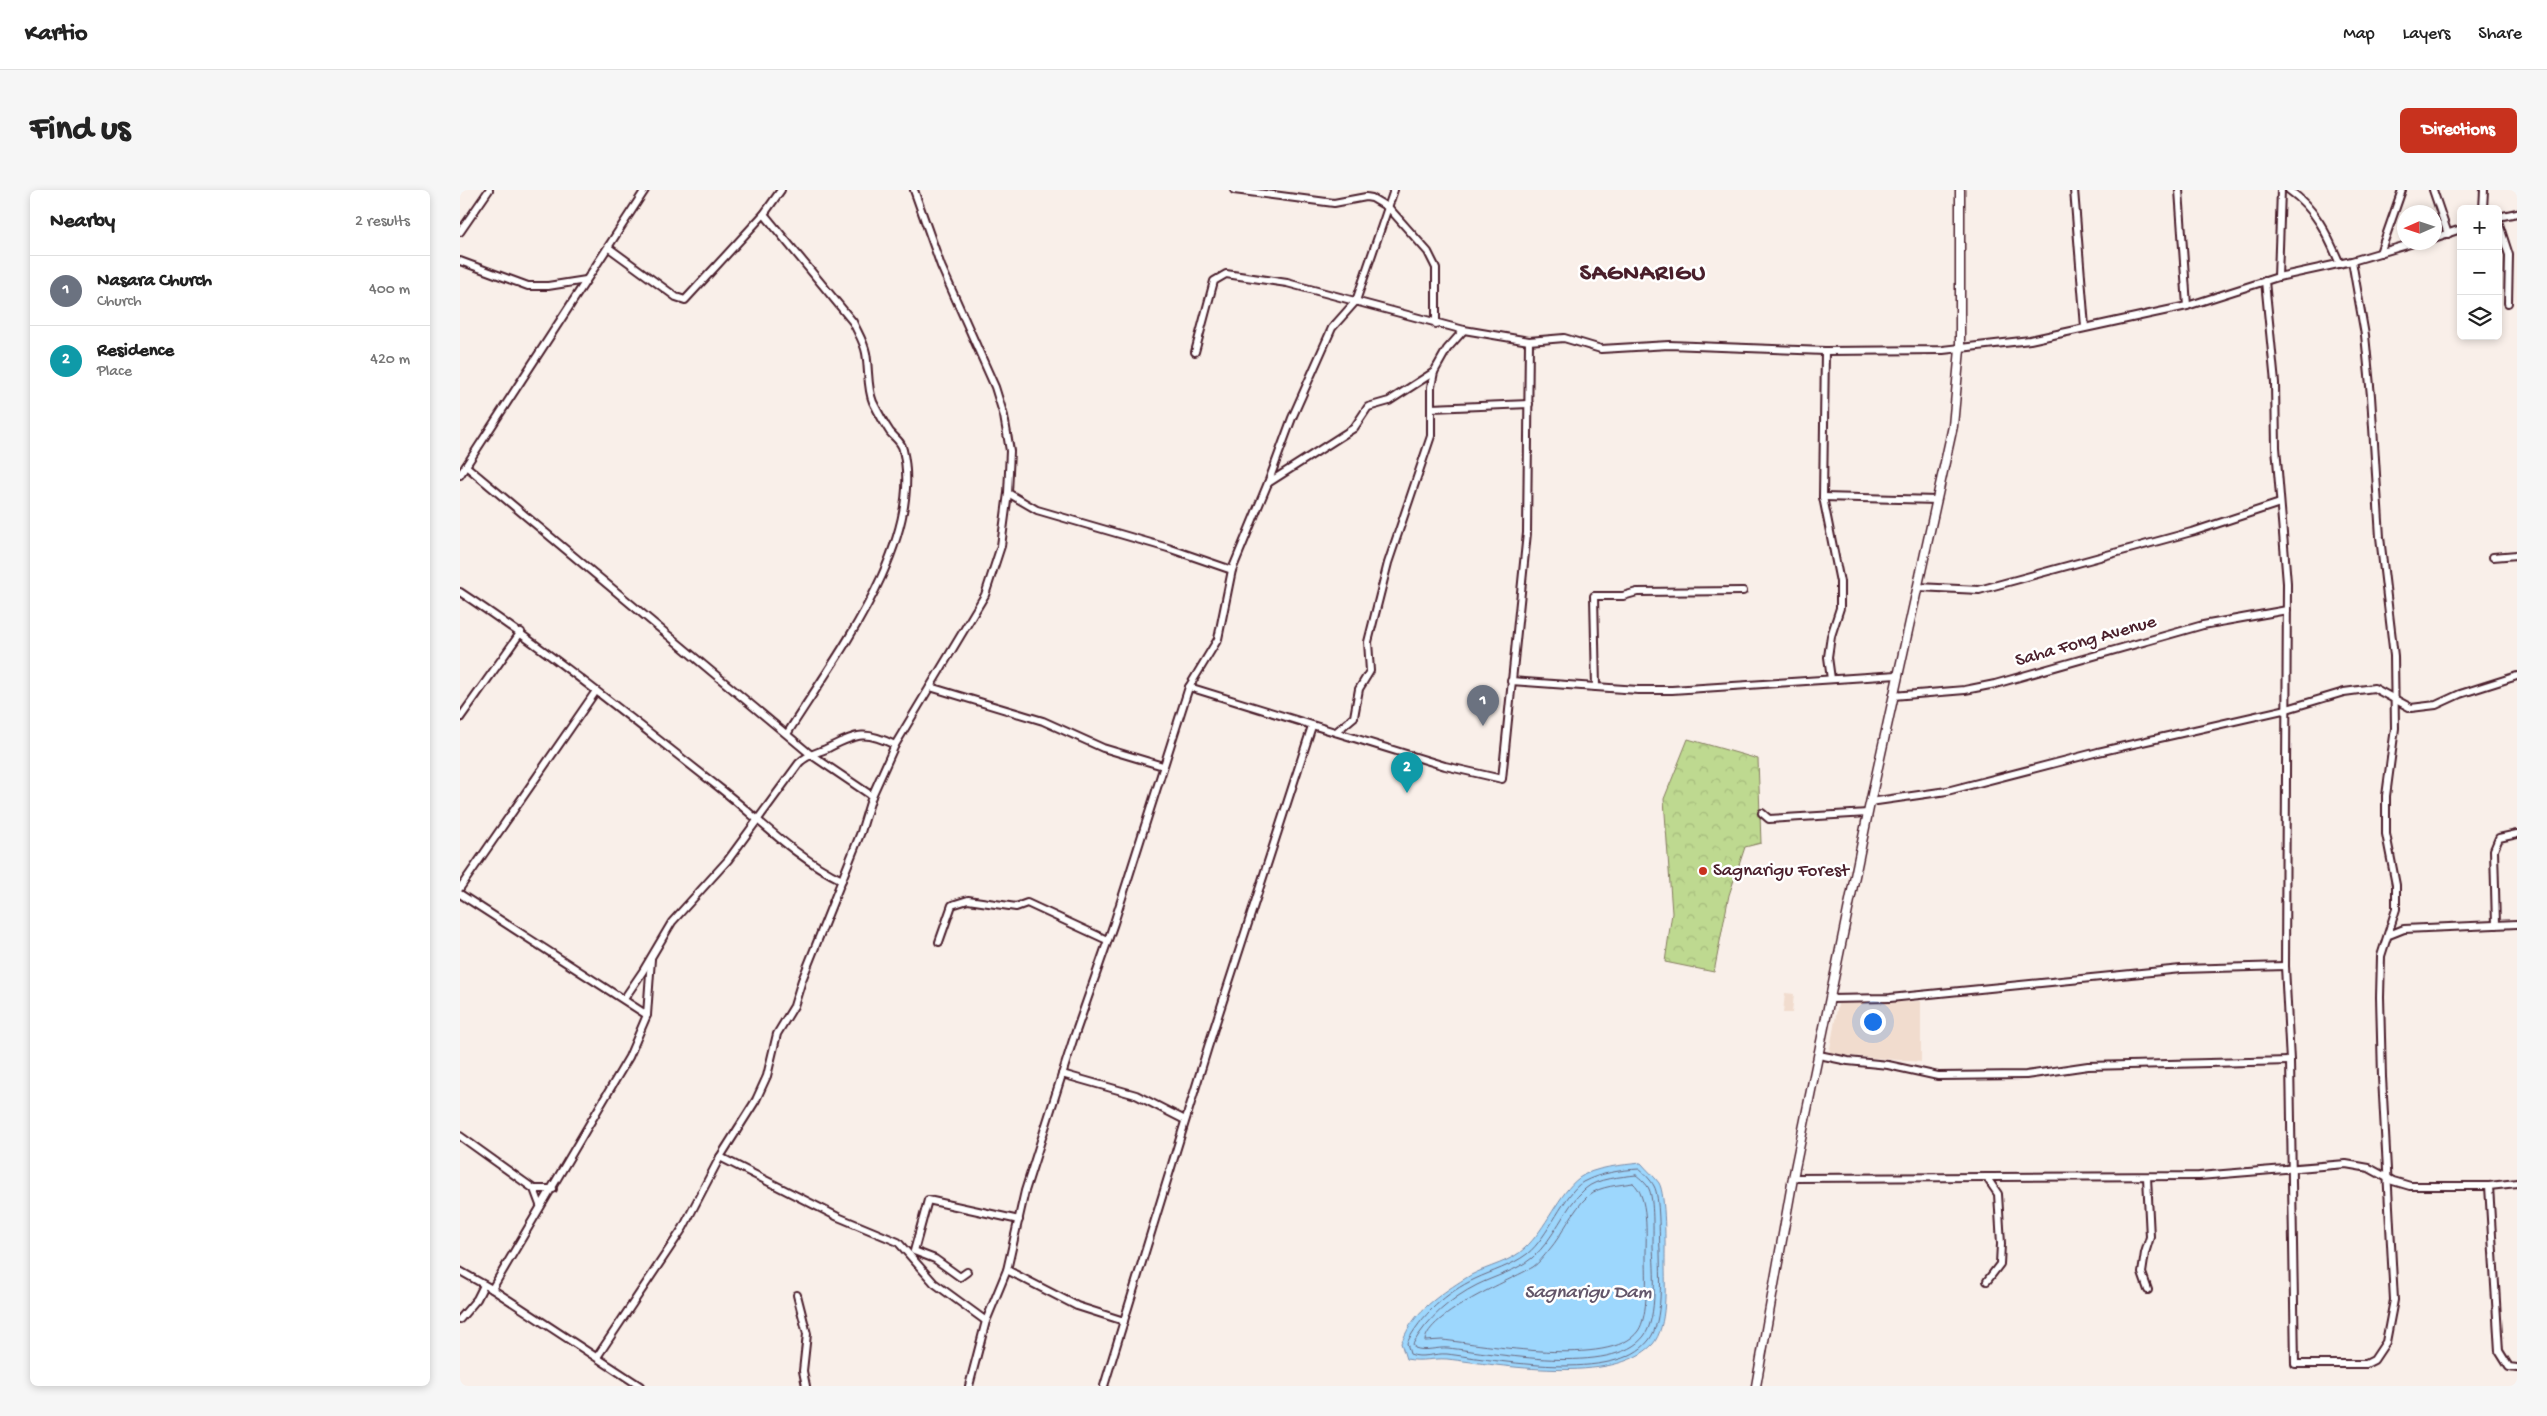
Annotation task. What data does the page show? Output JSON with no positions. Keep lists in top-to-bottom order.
{
  "streets": {
    "street": ["Saha Fong Avenue"]
  },
  "districts": ["SAGNARIGU"],
  "water": ["Sagnarigu Dam"],
  "places": ["Sagnarigu Forest"],
  "north": "left",
  "page": {
    "header": "Kartio",
    "nav": ["Map", "Layers", "Share"],
    "buttons": "Directions",
    "title": "Find us",
    "heading": ["Nearby", "2 results"],
    "map_buttons": ["+", "−"],
    "list": [
      {
        "mark": "1",
        "name": "Nasara Church",
        "note": "Church",
        "value": "400 m"
      },
      {
        "mark": "2",
        "name": "Residence",
        "note": "Place",
        "value": "420 m"
      }
    ],
    "pins": ["1", "2"]
  }
}
